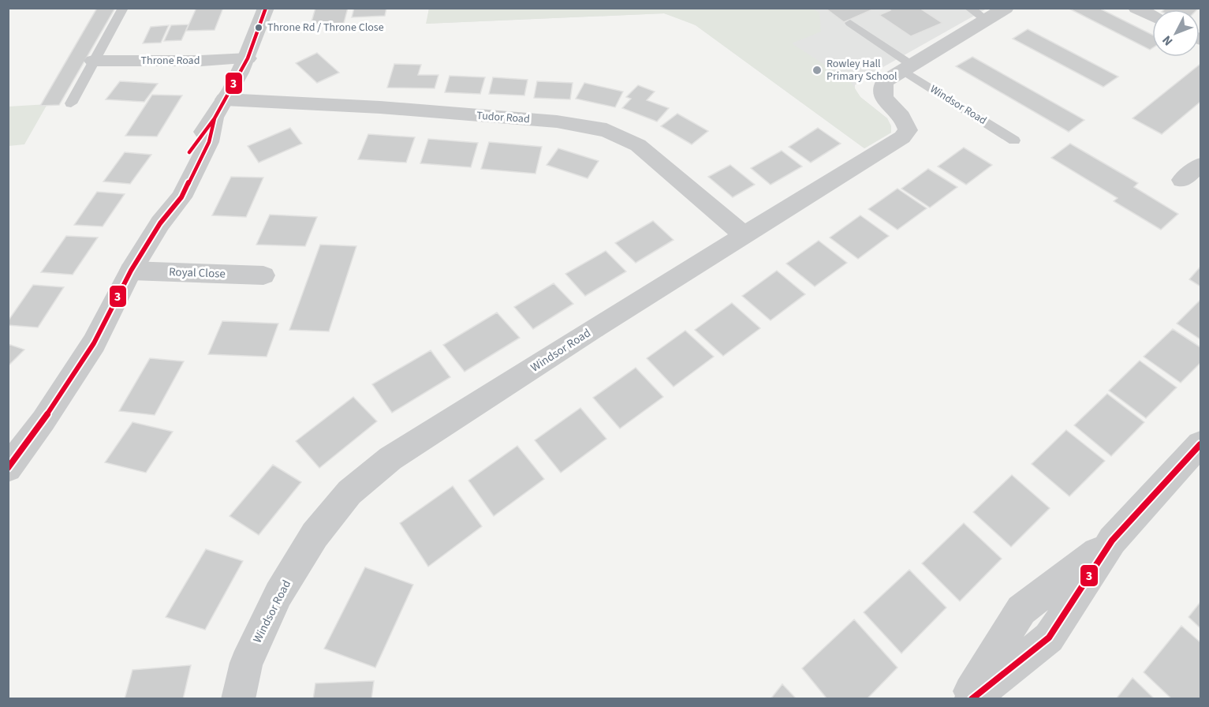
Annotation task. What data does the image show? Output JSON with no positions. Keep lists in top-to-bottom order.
{
  "streets": {
    "street": [
      "Throne Road",
      "Windsor Road",
      "Tudor Road",
      "Royal Close"
    ]
  },
  "crossings": [
    ["Windsor Road", "Tudor Road"]
  ],
  "places": ["Throne Rd / Throne Close", "Rowley Hall Primary School"],
  "lines": ["transit line 3"],
  "north": "bottom left"
}
